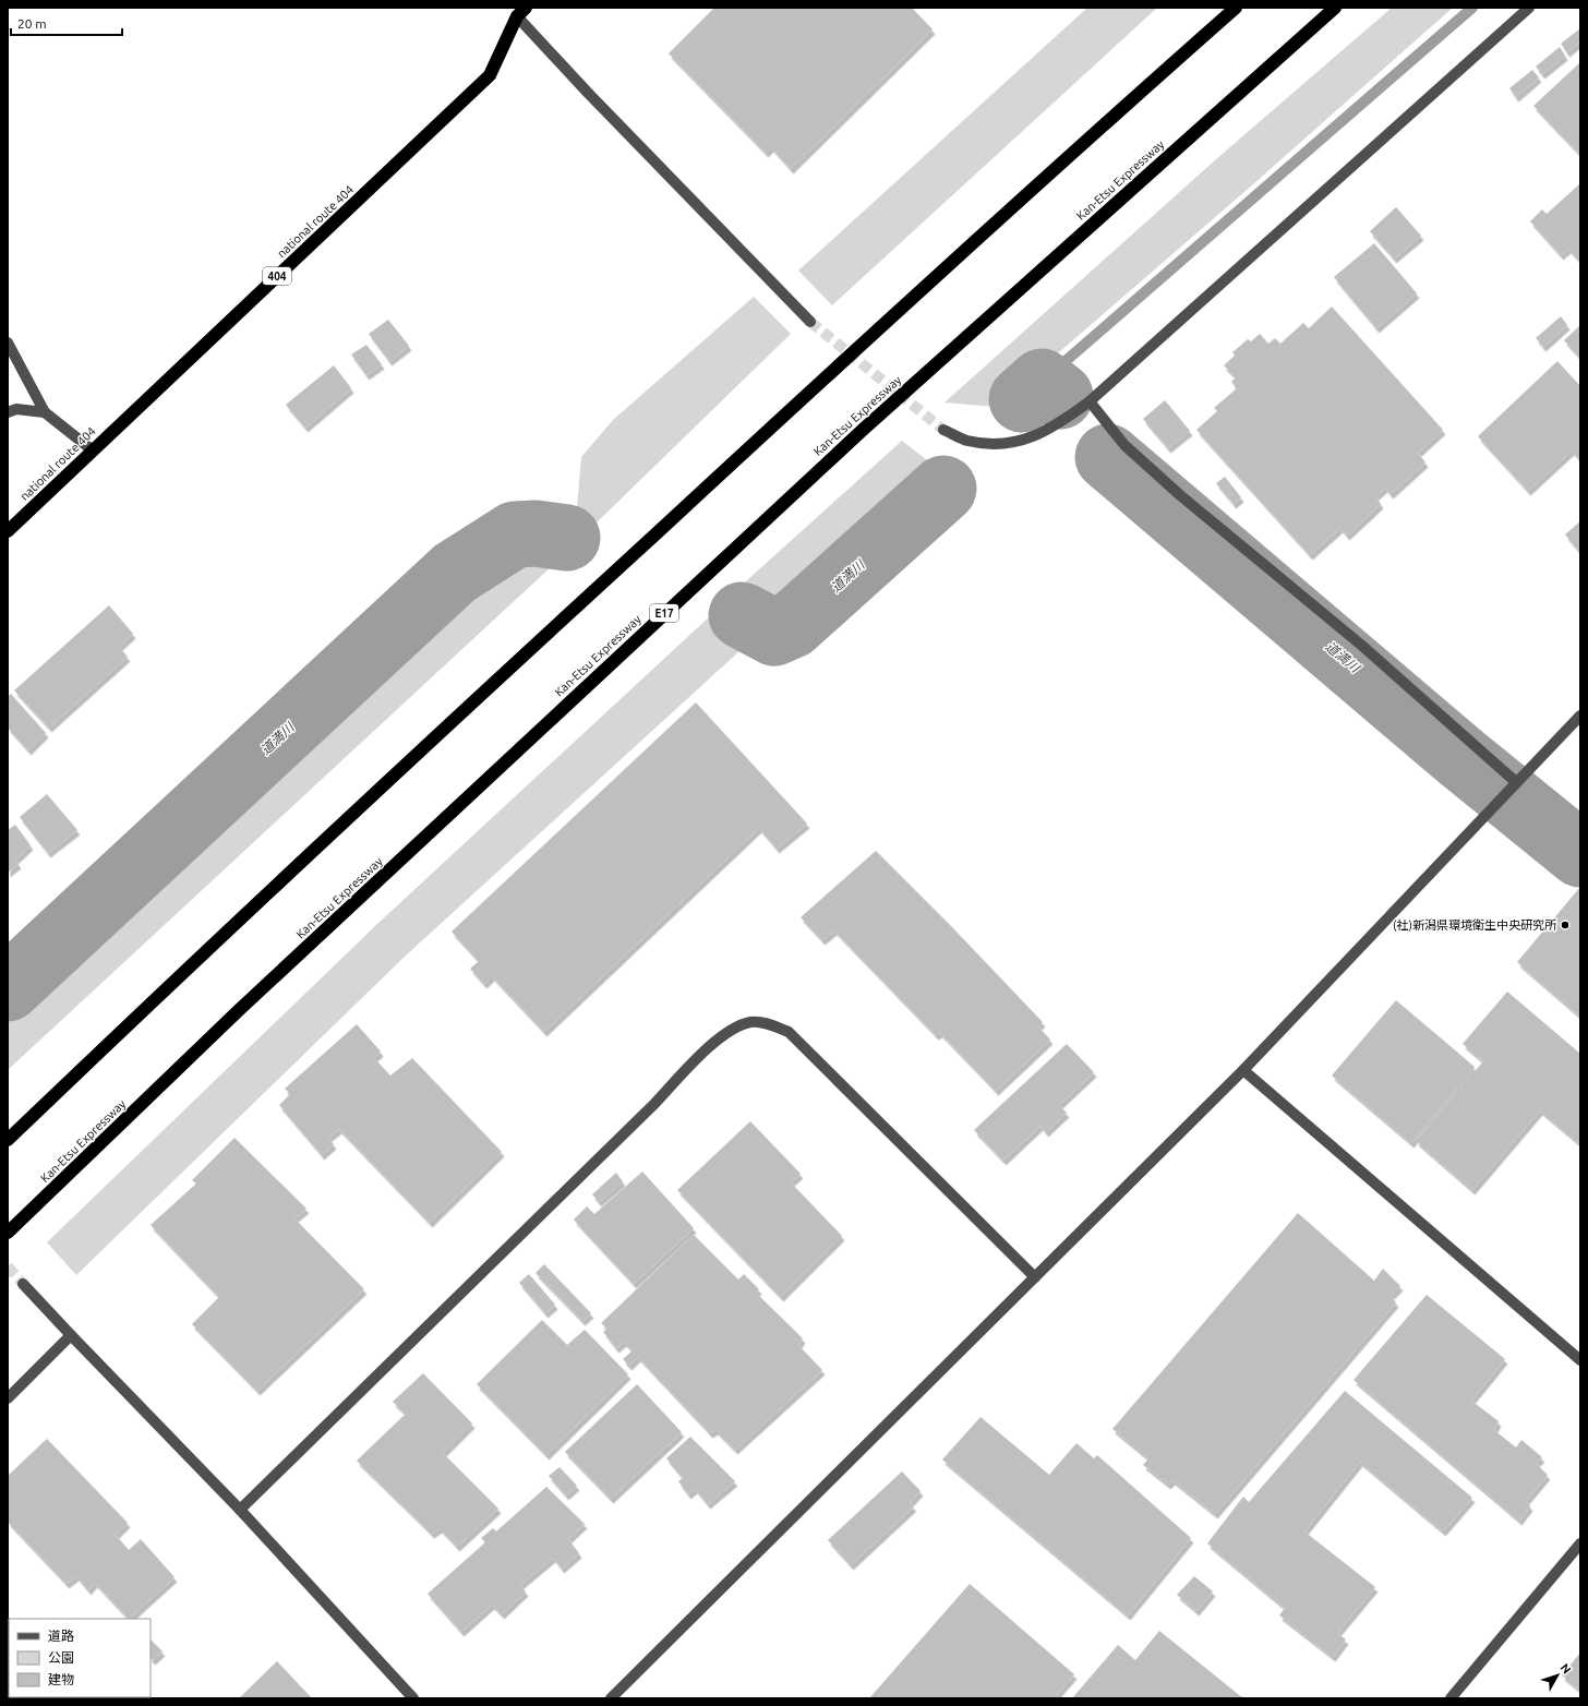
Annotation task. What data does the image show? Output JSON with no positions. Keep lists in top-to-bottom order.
{
  "streets": {
    "highway": [
      "Kan-Etsu Expressway",
      "national route 404",
      "404",
      "E17"
    ]
  },
  "water": ["道満川"],
  "places": ["(社)新潟県環境衛生中央研究所"],
  "legend": ["道路", "公園", "建物"],
  "scale_bar": "20 m",
  "north": "top right"
}
